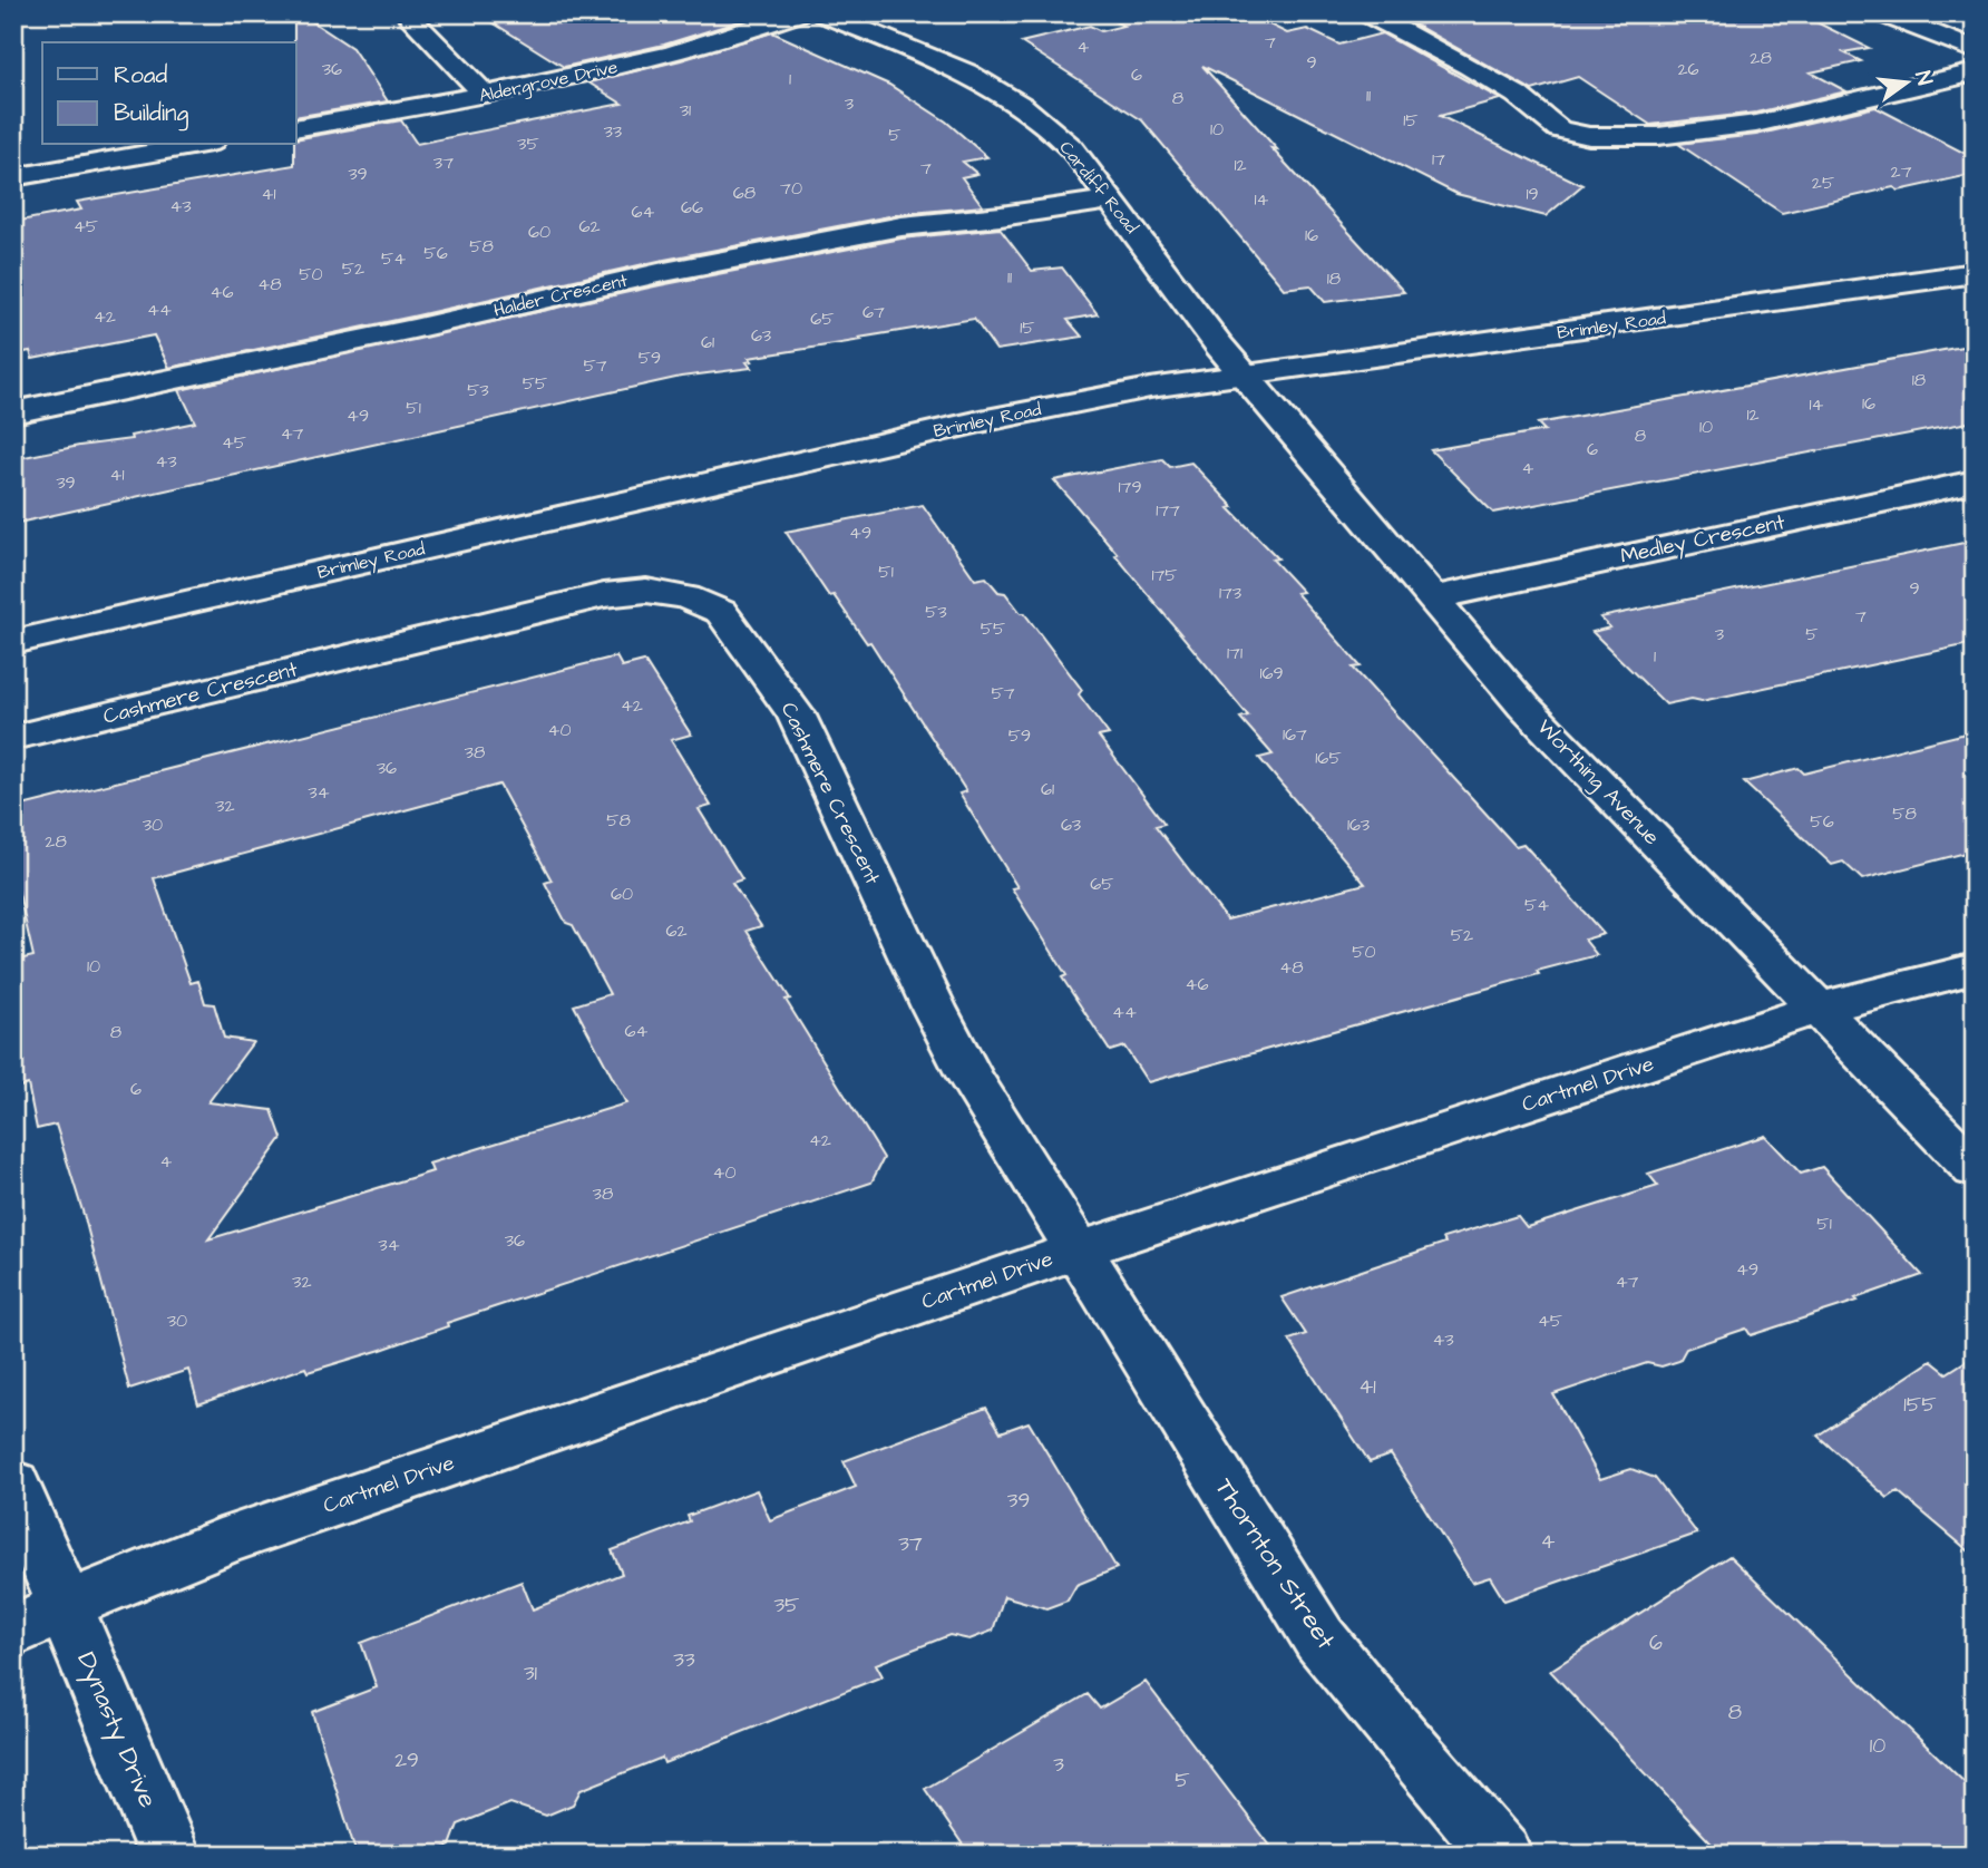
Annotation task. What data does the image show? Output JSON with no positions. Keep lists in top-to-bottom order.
{
  "streets": {
    "street": [
      "Aldergrove Drive",
      "Cardiff Road",
      "Halder Crescent",
      "Brimley Road",
      "Medley Crescent",
      "Cashmere Crescent",
      "Worthing Avenue",
      "Cartmel Drive",
      "Thornton Street",
      "Dynasty Drive"
    ]
  },
  "crossings": [
    ["Cardiff Road", "Halder Crescent"],
    ["Cardiff Road", "Brimley Road"],
    ["Cardiff Road", "Worthing Avenue"],
    ["Brimley Road", "Worthing Avenue"],
    ["Medley Crescent", "Worthing Avenue"],
    ["Cashmere Crescent", "Cartmel Drive"],
    ["Cashmere Crescent", "Thornton Street"],
    ["Worthing Avenue", "Cartmel Drive"],
    ["Cartmel Drive", "Thornton Street"],
    ["Cartmel Drive", "Dynasty Drive"]
  ],
  "house_numbers": [
    "7",
    "4",
    "28",
    "9",
    "36",
    "26",
    "6",
    "1",
    "11",
    "8",
    "3",
    "31",
    "15",
    "10",
    "33",
    "5",
    "35",
    "17",
    "37",
    "12",
    "7",
    "27",
    "39",
    "25",
    "70",
    "68",
    "41",
    "19",
    "14",
    "43",
    "66",
    "64",
    "45",
    "62",
    "60",
    "16",
    "58",
    "56",
    "54",
    "52",
    "50",
    "11",
    "18",
    "48",
    "46",
    "44",
    "67",
    "42",
    "65",
    "15",
    "63",
    "61",
    "59",
    "57",
    "18",
    "55",
    "53",
    "16",
    "14",
    "51",
    "12",
    "49",
    "10",
    "47",
    "8",
    "45",
    "6",
    "43",
    "4",
    "41",
    "39",
    "179",
    "177",
    "49",
    "51",
    "175",
    "9",
    "173",
    "53",
    "7",
    "55",
    "3",
    "5",
    "171",
    "1",
    "169",
    "57",
    "42",
    "40",
    "167",
    "59",
    "38",
    "165",
    "36",
    "61",
    "34",
    "32",
    "58",
    "58",
    "56",
    "30",
    "63",
    "163",
    "28",
    "65",
    "60",
    "54",
    "62",
    "52",
    "50",
    "10",
    "48",
    "46",
    "44",
    "64",
    "8",
    "6",
    "42",
    "4",
    "40",
    "38",
    "51",
    "36",
    "34",
    "49",
    "32",
    "47",
    "30",
    "45",
    "43",
    "41",
    "155",
    "39",
    "4",
    "37",
    "35",
    "6",
    "33",
    "31",
    "8",
    "10",
    "29",
    "3",
    "5"
  ],
  "legend": ["Road", "Building"],
  "north": "right"
}
